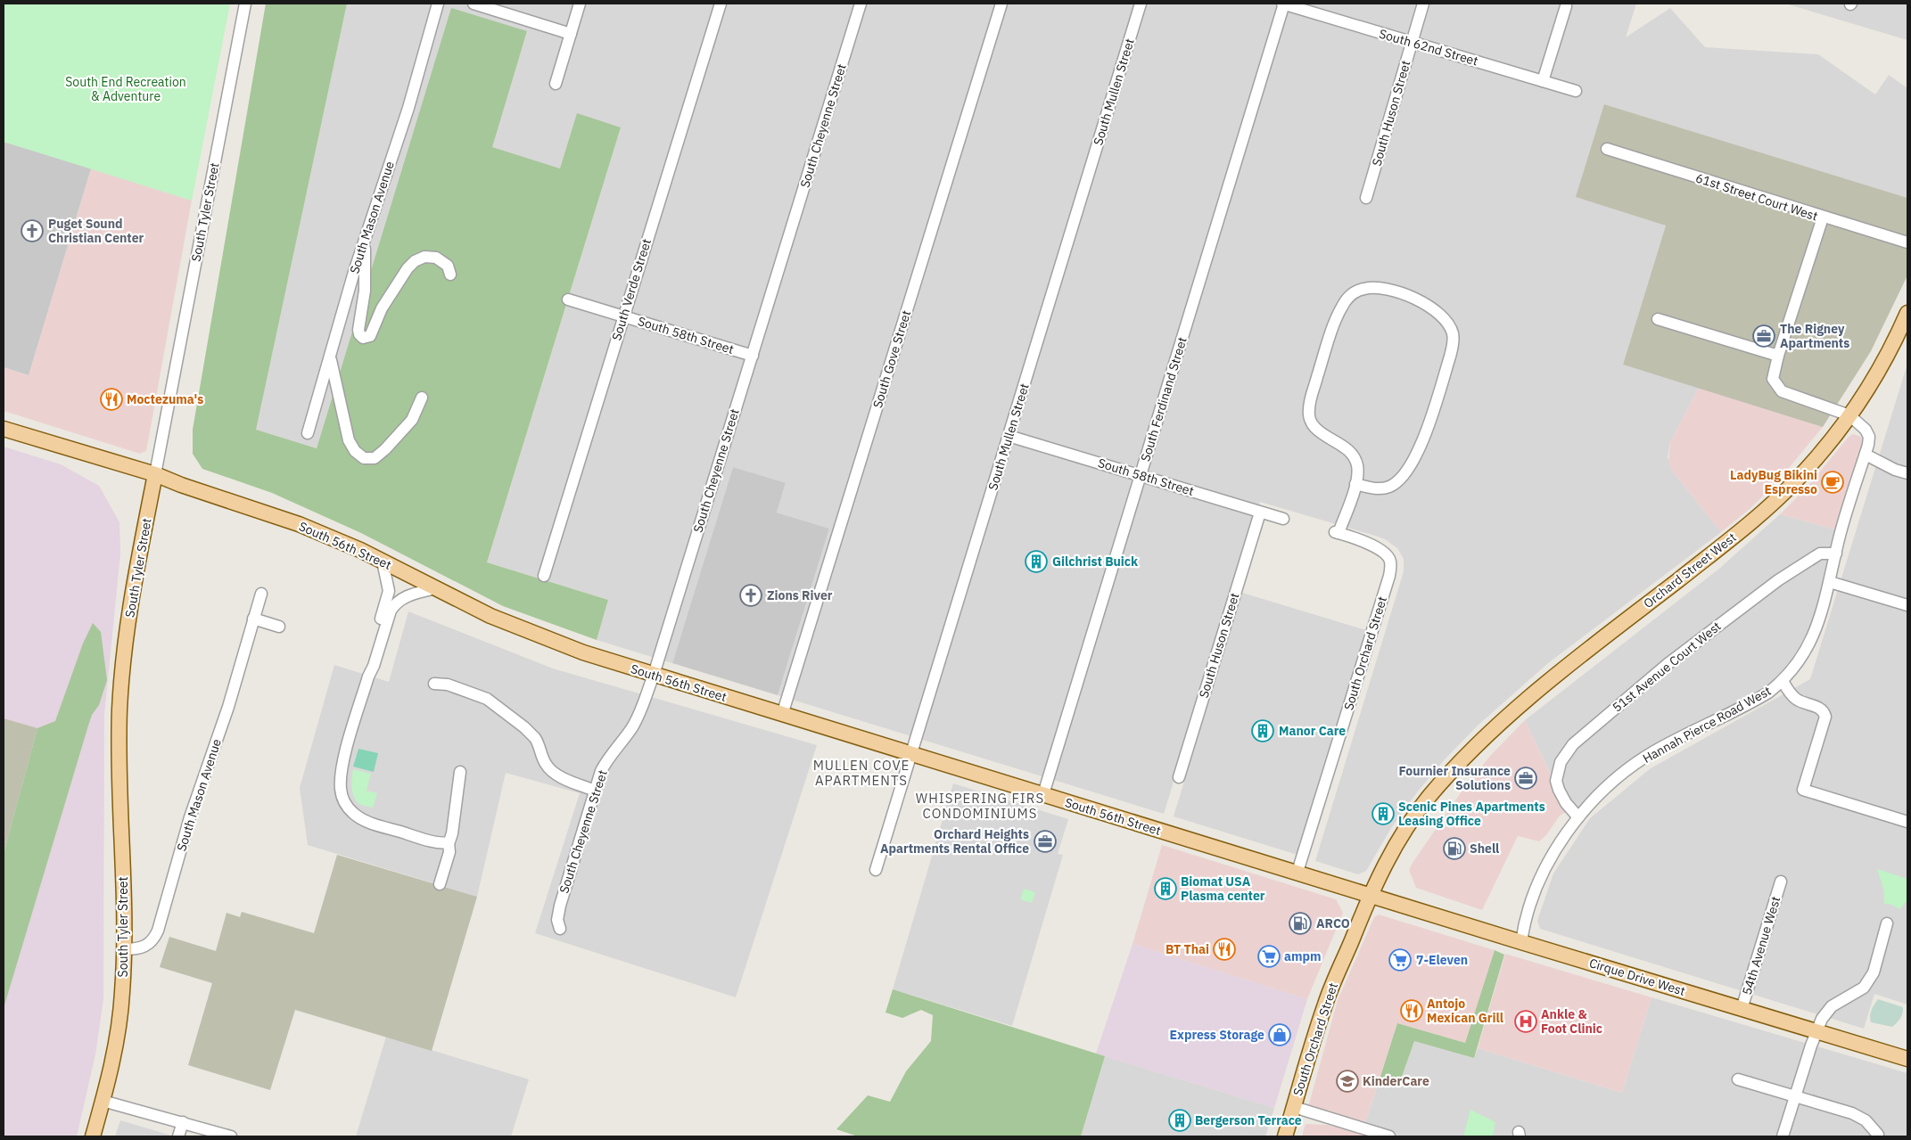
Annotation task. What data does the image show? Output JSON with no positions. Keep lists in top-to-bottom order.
{
  "streets": {
    "main road": [
      "South Tyler Street",
      "South 56th Street",
      "Orchard Street West",
      "South Orchard Street",
      "Cirque Drive West"
    ],
    "street": [
      "South 62nd Street",
      "South Mullen Street",
      "South Huson Street",
      "South Cheyenne Street",
      "61st Street Court West",
      "South Mason Avenue",
      "South Verde Street",
      "South 58th Street",
      "South Gove Street",
      "South Ferdinand Street",
      "51st Avenue Court West",
      "Hannah Pierce Road West",
      "54th Avenue West"
    ]
  },
  "crossings": [
    ["South 62nd Street", "South Huson Street"],
    ["South 62nd Street", "South Ferdinand Street"],
    ["South Mullen Street", "South 58th Street"],
    ["South Mullen Street", "South 56th Street"],
    ["South Huson Street", "South 58th Street"],
    ["South Cheyenne Street", "South 58th Street"],
    ["South Cheyenne Street", "South 56th Street"],
    ["South Tyler Street", "South Mason Avenue"],
    ["South Tyler Street", "South 56th Street"],
    ["South Verde Street", "South 58th Street"],
    ["South 58th Street", "South Ferdinand Street"],
    ["South Gove Street", "South 56th Street"],
    ["South Ferdinand Street", "South 56th Street"],
    ["South 56th Street", "Orchard Street West"],
    ["South 56th Street", "South Orchard Street"],
    ["South 56th Street", "Cirque Drive West"],
    ["Orchard Street West", "South Orchard Street"],
    ["Orchard Street West", "Hannah Pierce Road West"],
    ["Orchard Street West", "Cirque Drive West"],
    ["South Orchard Street", "Cirque Drive West"],
    ["51st Avenue Court West", "Hannah Pierce Road West"],
    ["Hannah Pierce Road West", "Cirque Drive West"],
    ["54th Avenue West", "Cirque Drive West"]
  ],
  "districts": ["MULLEN COVE APARTMENTS", "WHISPERING FIRS CONDOMINIUMS"],
  "parks": ["South End Recreation & Adventure"],
  "places": {
    "church": ["Puget Sound Christian Center", "Zions River"],
    "office": ["The Rigney Apartments", "Fournier Insurance Solutions", "Orchard Heights Apartments Rental Office"],
    "restaurant": ["Moctezuma's", "BT Thai", "Antojo Mexican Grill"],
    "cafe": ["LadyBug Bikini Espresso"],
    "building": [
      "Gilchrist Buick",
      "Manor Care",
      "Scenic Pines Apartments Leasing Office",
      "Biomat USA Plasma center",
      "Bergerson Terrace"
    ],
    "fuel station": ["Shell", "ARCO"],
    "supermarket": ["ampm", "7-Eleven"],
    "hospital": ["Ankle & Foot Clinic"],
    "shop": ["Express Storage"],
    "school or university": ["KinderCare"]
  }
}
